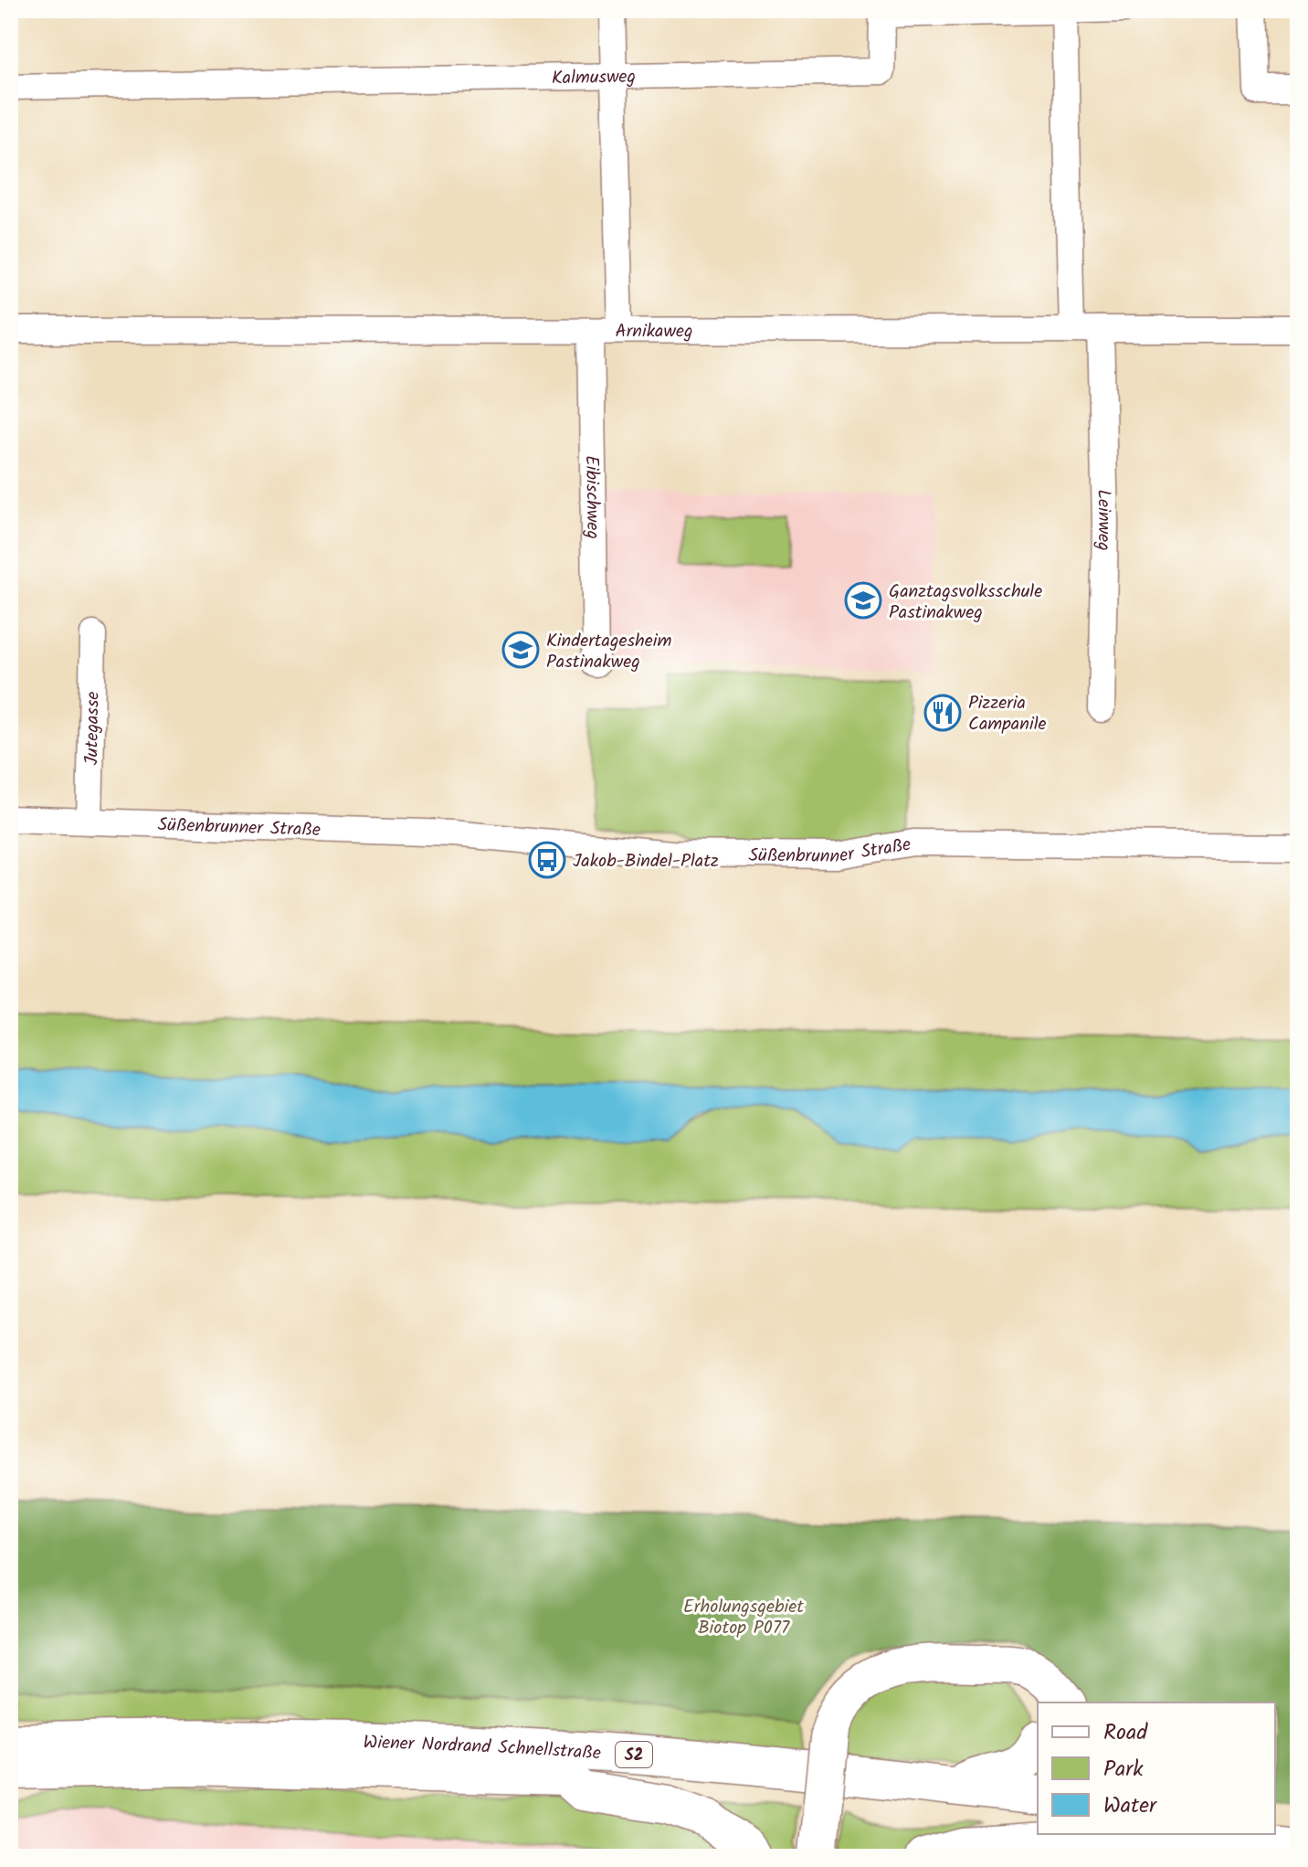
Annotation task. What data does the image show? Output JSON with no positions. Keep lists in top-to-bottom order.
{
  "streets": {
    "highway": ["Wiener Nordrand Schnellstraße", "S2"],
    "street": [
      "Kalmusweg",
      "Arnikaweg",
      "Eibischweg",
      "Leinweg",
      "Jutegasse",
      "Süßenbrunner Straße"
    ]
  },
  "crossings": [
    ["Arnikaweg", "Eibischweg"],
    ["Arnikaweg", "Leinweg"],
    ["Jutegasse", "Süßenbrunner Straße"]
  ],
  "parks": ["Erholungsgebiet Biotop P077"],
  "places": {
    "school or university": ["Ganztagsvolksschule Pastinakweg", "Kindertagesheim Pastinakweg"],
    "restaurant": ["Pizzeria Campanile"],
    "bus stop": ["Jakob-Bindel-Platz"]
  },
  "legend": ["Road", "Park", "Water"]
}
